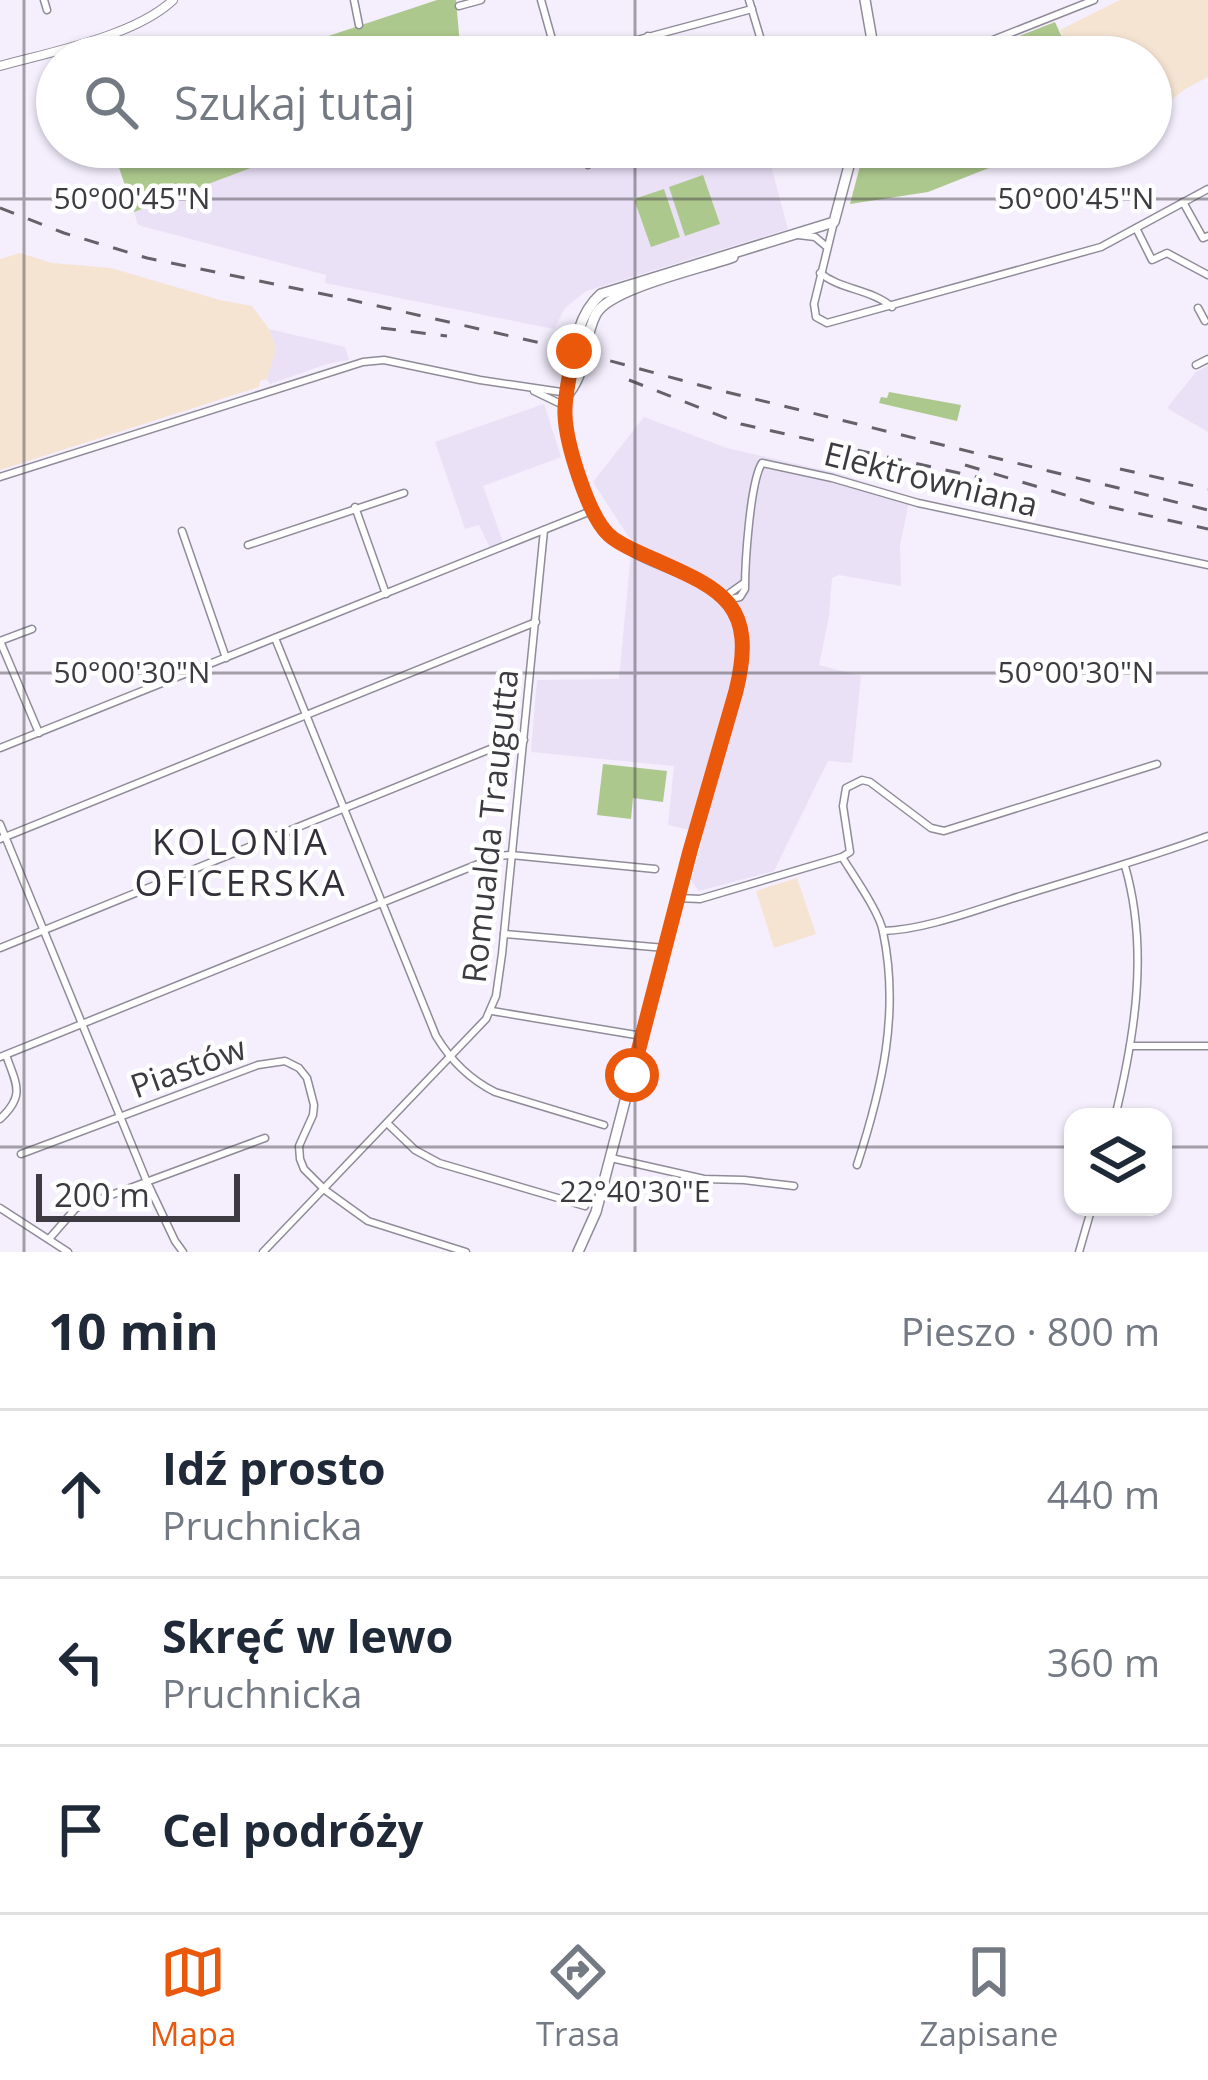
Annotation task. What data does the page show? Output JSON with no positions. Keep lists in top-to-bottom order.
{
  "streets": {
    "street": ["Elektrowniana", "Romualda Traugutta", "Piastów"]
  },
  "crossings": [
    ["Romualda Traugutta", "Piastów"]
  ],
  "districts": ["KOLONIA OFICERSKA"],
  "scale_bar": "200 m",
  "page": {
    "search": "Szukaj tutaj",
    "scale": "200 m",
    "heading": ["10 min", "Pieszo · 800 m"],
    "list": [
      ["Idź prosto", "Pruchnicka", "440 m"],
      ["Skręć w lewo", "Pruchnicka", "360 m"],
      "Cel podróży"
    ],
    "nav": ["Mapa", "Trasa", "Zapisane"]
  },
  "coordinates": ["50°00'45\"N", "50°00'30\"N", "22°40'30\"E"]
}
